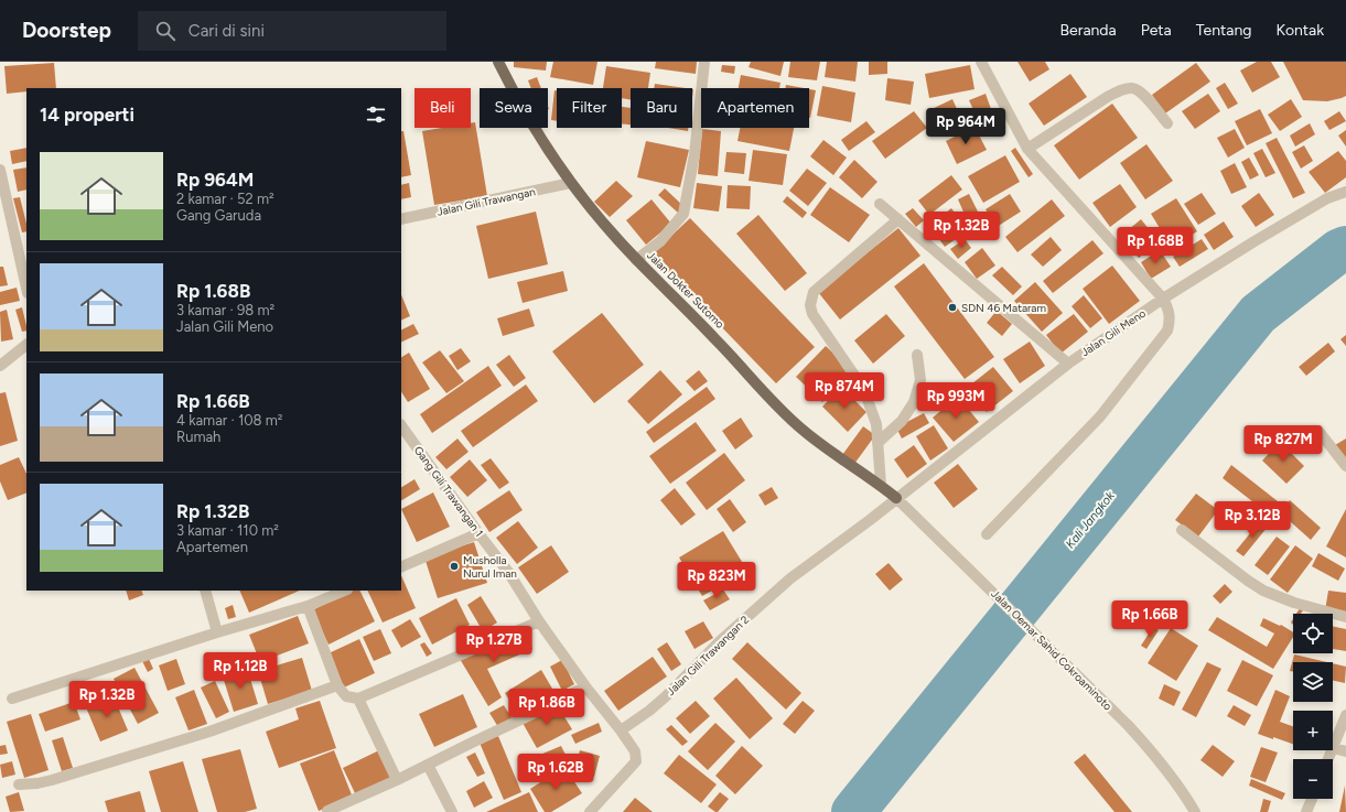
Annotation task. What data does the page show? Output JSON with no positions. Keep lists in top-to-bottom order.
{
  "streets": {
    "main road": ["Jalan Dokter Sutomo"],
    "street": [
      "Jalan Gili Trawangan",
      "Jalan Gili Meno",
      "Gang Gili Trawangan 1",
      "Jalan Oemar Sahid Cokroaminoto",
      "Jalan Gili Trawangan 2"
    ]
  },
  "crossings": [
    ["Jalan Gili Trawangan", "Jalan Dokter Sutomo"],
    ["Jalan Dokter Sutomo", "Jalan Gili Meno"],
    ["Jalan Dokter Sutomo", "Jalan Oemar Sahid Cokroaminoto"],
    ["Jalan Dokter Sutomo", "Jalan Gili Trawangan 2"],
    ["Jalan Gili Meno", "Jalan Oemar Sahid Cokroaminoto"],
    ["Jalan Gili Meno", "Jalan Gili Trawangan 2"],
    ["Gang Gili Trawangan 1", "Jalan Gili Trawangan 2"],
    ["Jalan Oemar Sahid Cokroaminoto", "Jalan Gili Trawangan 2"]
  ],
  "water": ["Kali Jangkok"],
  "places": ["SDN 46 Mataram", "Musholla Nurul Iman"],
  "page": {
    "header": "Doorstep",
    "search": "Cari di sini",
    "nav": [
      "Beranda",
      "Peta",
      "Tentang",
      "Kontak"
    ],
    "chip": [
      "Beli",
      "Sewa",
      "Filter",
      "Baru",
      "Apartemen"
    ],
    "heading": "14 properti",
    "price": [
      "Rp 964M",
      "Rp 1.32B",
      "Rp 1.68B",
      "Rp 874M",
      "Rp 993M",
      "Rp 827M",
      "Rp 3.12B",
      "Rp 823M",
      "Rp 1.66B",
      "Rp 1.27B",
      "Rp 1.12B",
      "Rp 1.32B",
      "Rp 1.86B",
      "Rp 1.62B"
    ],
    "list": [
      {
        "name": "Rp 964M",
        "note": "2 kamar · 52 m² · Gang Garuda"
      },
      {
        "name": "Rp 1.68B",
        "note": "3 kamar · 98 m² · Jalan Gili Meno"
      },
      {
        "name": "Rp 1.66B",
        "note": "4 kamar · 108 m² · Rumah"
      },
      {
        "name": "Rp 1.32B",
        "note": "3 kamar · 110 m² · Apartemen"
      }
    ],
    "map_buttons": ["+", "−"]
  }
}
